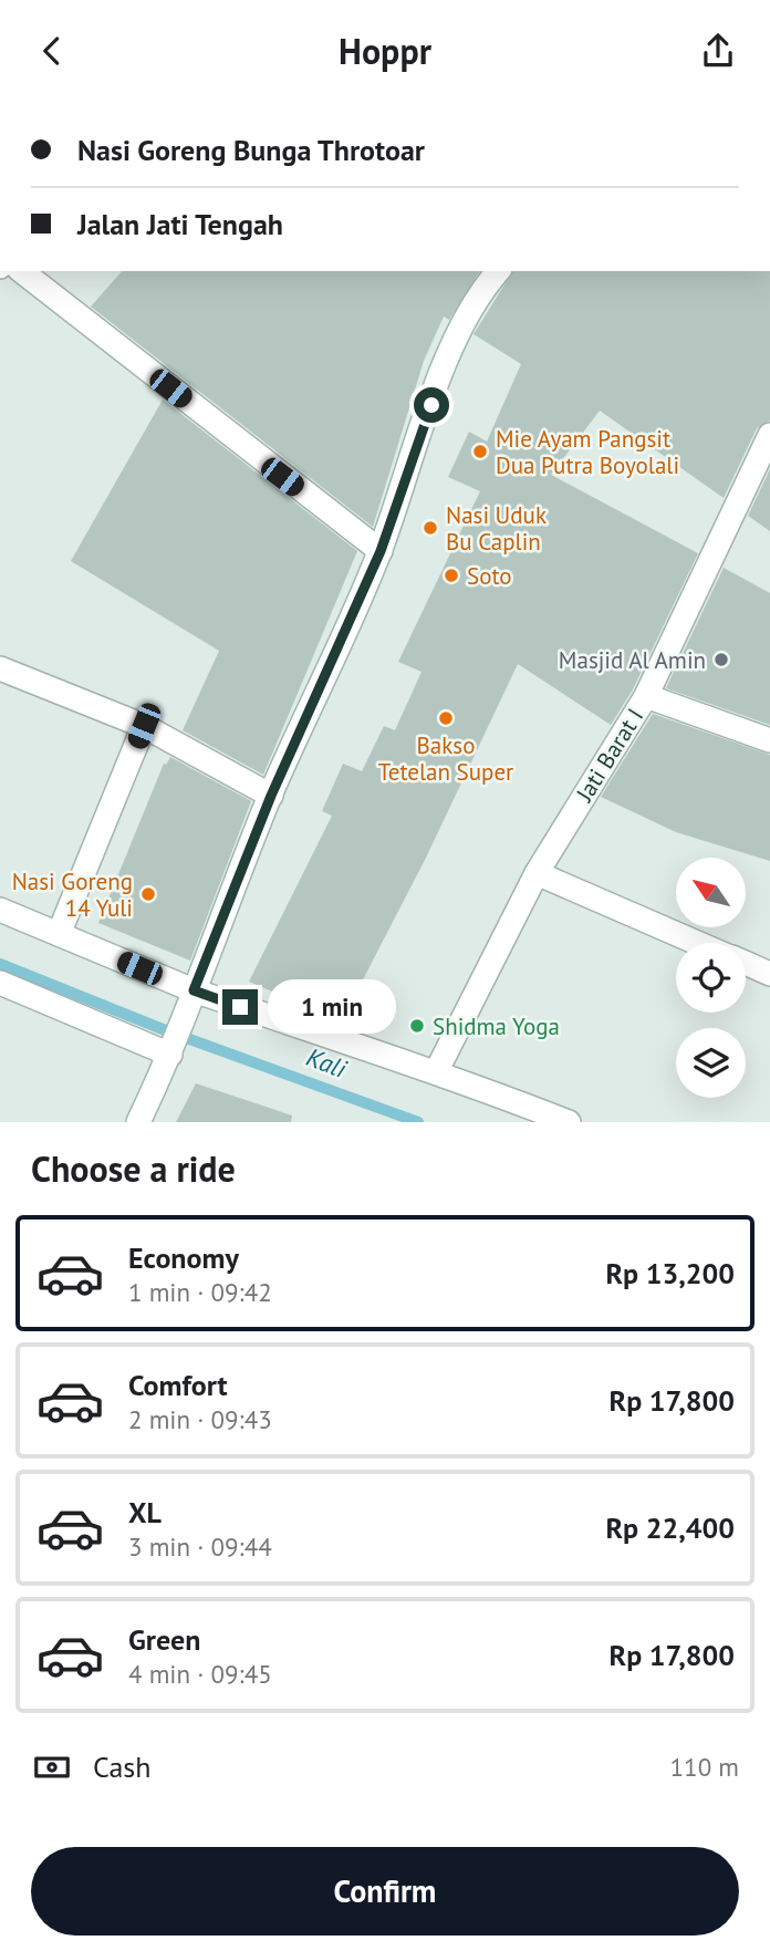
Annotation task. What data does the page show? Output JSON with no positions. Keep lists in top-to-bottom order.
{
  "streets": {
    "street": ["Jati Barat I"]
  },
  "water": ["Kali"],
  "places": [
    "Mie Ayam Pangsit Dua Putra Boyolali",
    "Nasi Uduk Bu Caplin",
    "Soto",
    "Masjid Al Amin",
    "Bakso Tetelan Super",
    "Nasi Goreng 14 Yuli",
    "Shidma Yoga"
  ],
  "north": "top left",
  "page": {
    "header": "Hoppr",
    "banner": ["Nasi Goreng Bunga Throtoar", "Jalan Jati Tengah"],
    "bubble": "1 min",
    "heading": "Choose a ride",
    "list": [
      {
        "name": "Economy",
        "note": "1 min · 09:42",
        "value": "Rp 13,200"
      },
      {
        "name": "Comfort",
        "note": "2 min · 09:43",
        "value": "Rp 17,800"
      },
      {
        "name": "XL",
        "note": "3 min · 09:44",
        "value": "Rp 22,400"
      },
      {
        "name": "Green",
        "note": "4 min · 09:45",
        "value": "Rp 17,800"
      }
    ],
    "pay": ["Cash", "110 m"],
    "buttons": "Confirm"
  }
}
